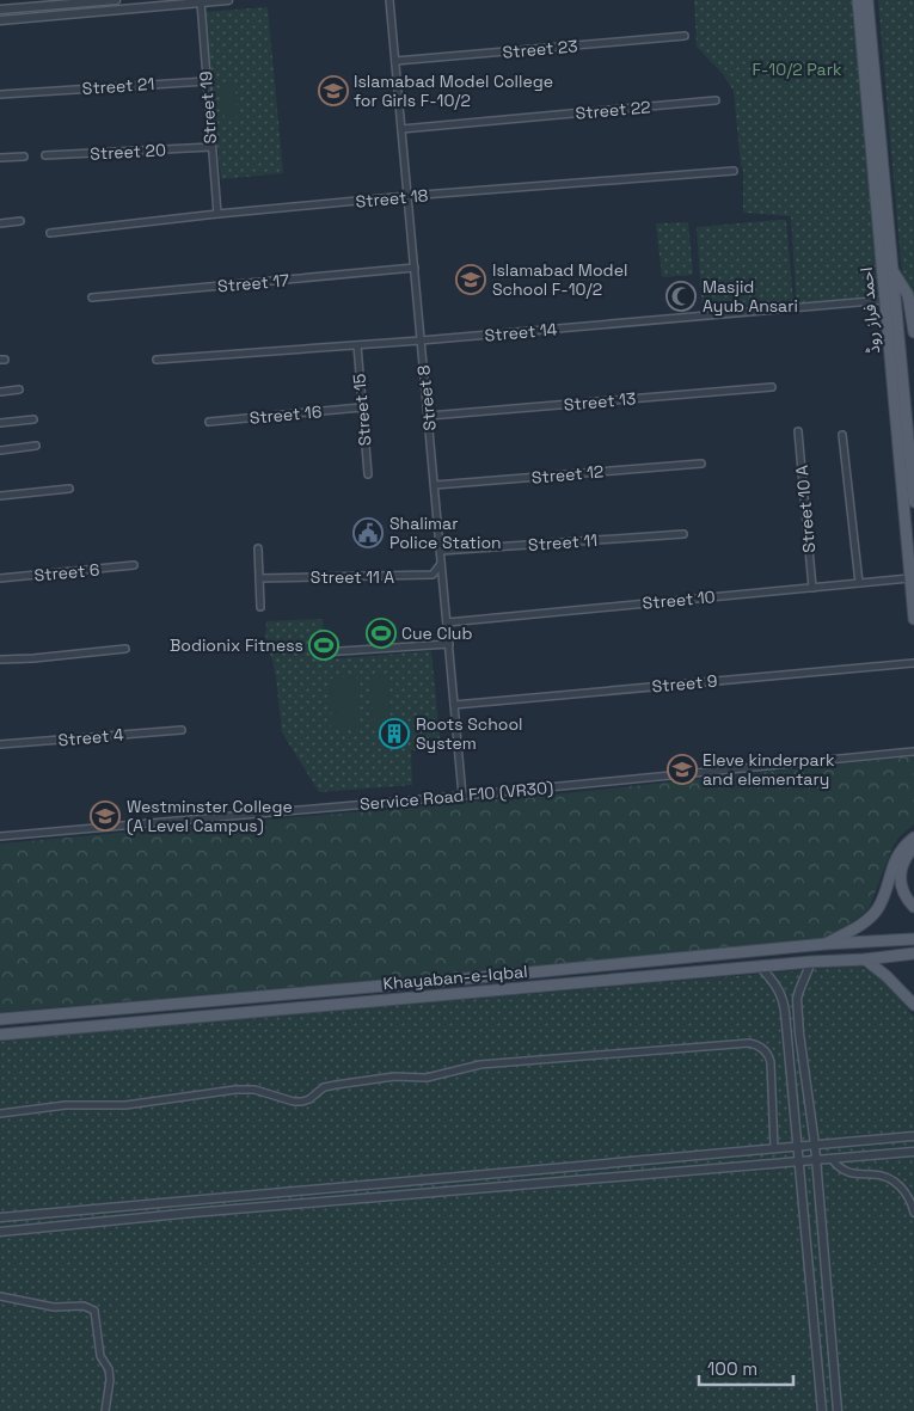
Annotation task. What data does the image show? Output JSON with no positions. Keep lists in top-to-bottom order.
{
  "streets": {
    "main road": ["احمد فراز روڈ", "Khayaban-e-Iqbal"],
    "street": [
      "Street 23",
      "Street 21",
      "Street 19",
      "Street 22",
      "Street 20",
      "Street 18",
      "Street 17",
      "Street 14",
      "Street 8",
      "Street 13",
      "Street 15",
      "Street 16",
      "Street 12",
      "Street 10 A",
      "Street 11",
      "Street 6",
      "Street 11 A",
      "Street 10",
      "Street 9",
      "Street 4",
      "Service Road F10 (VR30)"
    ]
  },
  "crossings": [
    ["Street 23", "Street 8"],
    ["Street 21", "Street 19"],
    ["Street 19", "Street 20"],
    ["Street 19", "Street 18"],
    ["Street 22", "Street 8"],
    ["Street 18", "Street 8"],
    ["Street 17", "Street 8"],
    ["احمد فراز روڈ", "Street 14"],
    ["احمد فراز روڈ", "Street 10"],
    ["Street 14", "Street 8"],
    ["Street 14", "Street 15"],
    ["Street 8", "Street 13"],
    ["Street 8", "Street 12"],
    ["Street 8", "Street 11"],
    ["Street 8", "Street 11 A"],
    ["Street 8", "Street 10"],
    ["Street 8", "Street 9"],
    ["Street 8", "Service Road F10 (VR30)"],
    ["Street 15", "Street 16"],
    ["Street 10 A", "Street 10"]
  ],
  "parks": ["F-10/2 Park"],
  "places": {
    "school or university": [
      "Islamabad Model College for Girls F-10/2",
      "Islamabad Model School F-10/2",
      "Eleve kinderpark and elementary",
      "Westminster College (A Level Campus)"
    ],
    "mosque": ["Masjid Ayub Ansari"],
    "public building": ["Shalimar Police Station"],
    "sports": ["Cue Club", "Bodionix Fitness"],
    "building": ["Roots School System"]
  },
  "scale_bar": "100 m"
}
